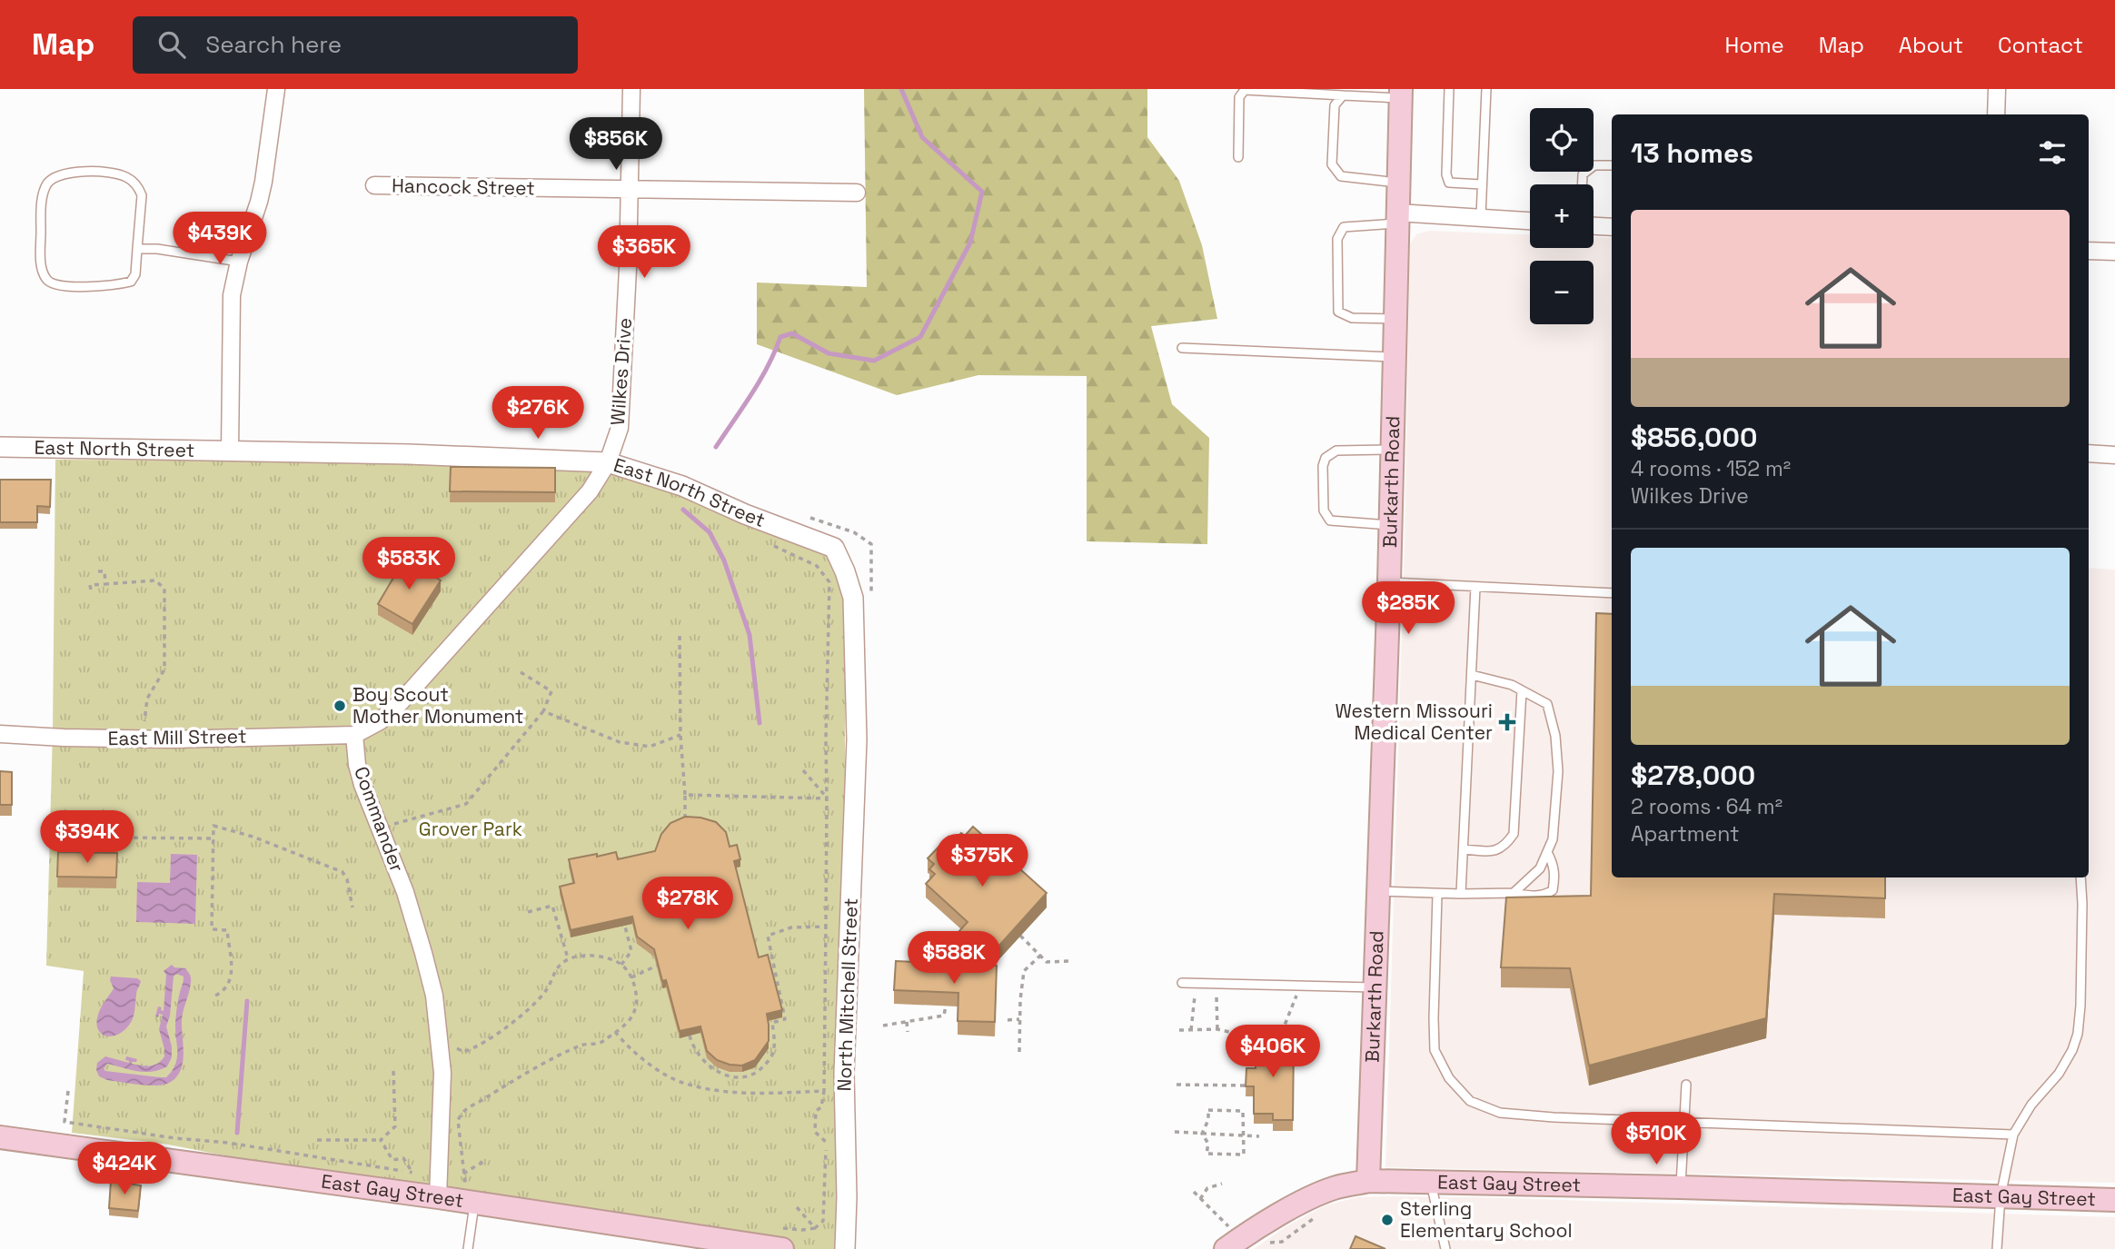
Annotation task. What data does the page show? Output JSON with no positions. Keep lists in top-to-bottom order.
{
  "streets": {
    "main road": ["Burkarth Road", "East Gay Street"],
    "street": [
      "Hancock Street",
      "Wilkes Drive",
      "East North Street",
      "East Mill Street",
      "Commander",
      "North Mitchell Street"
    ]
  },
  "crossings": [
    ["Hancock Street", "Wilkes Drive"],
    ["Wilkes Drive", "East North Street"],
    ["East North Street", "North Mitchell Street"],
    ["Burkarth Road", "East Gay Street"],
    ["East Mill Street", "Commander"],
    ["Commander", "East Gay Street"]
  ],
  "parks": ["Grover Park"],
  "places": {
    "other": ["Boy Scout Mother Monument", "Sterling Elementary School"],
    "health": ["Western Missouri Medical Center"]
  },
  "page": {
    "header": "Map",
    "search": "Search here",
    "nav": [
      "Home",
      "Map",
      "About",
      "Contact"
    ],
    "map_buttons": ["+", "−"],
    "heading": "13 homes",
    "price": [
      "$856K",
      "$439K",
      "$365K",
      "$276K",
      "$583K",
      "$285K",
      "$394K",
      "$375K",
      "$278K",
      "$588K",
      "$406K",
      "$510K",
      "$424K"
    ],
    "list": [
      {
        "name": "$856,000",
        "note": "4 rooms · 152 m² · Wilkes Drive"
      },
      {
        "name": "$278,000",
        "note": "2 rooms · 64 m² · Apartment"
      }
    ]
  }
}
